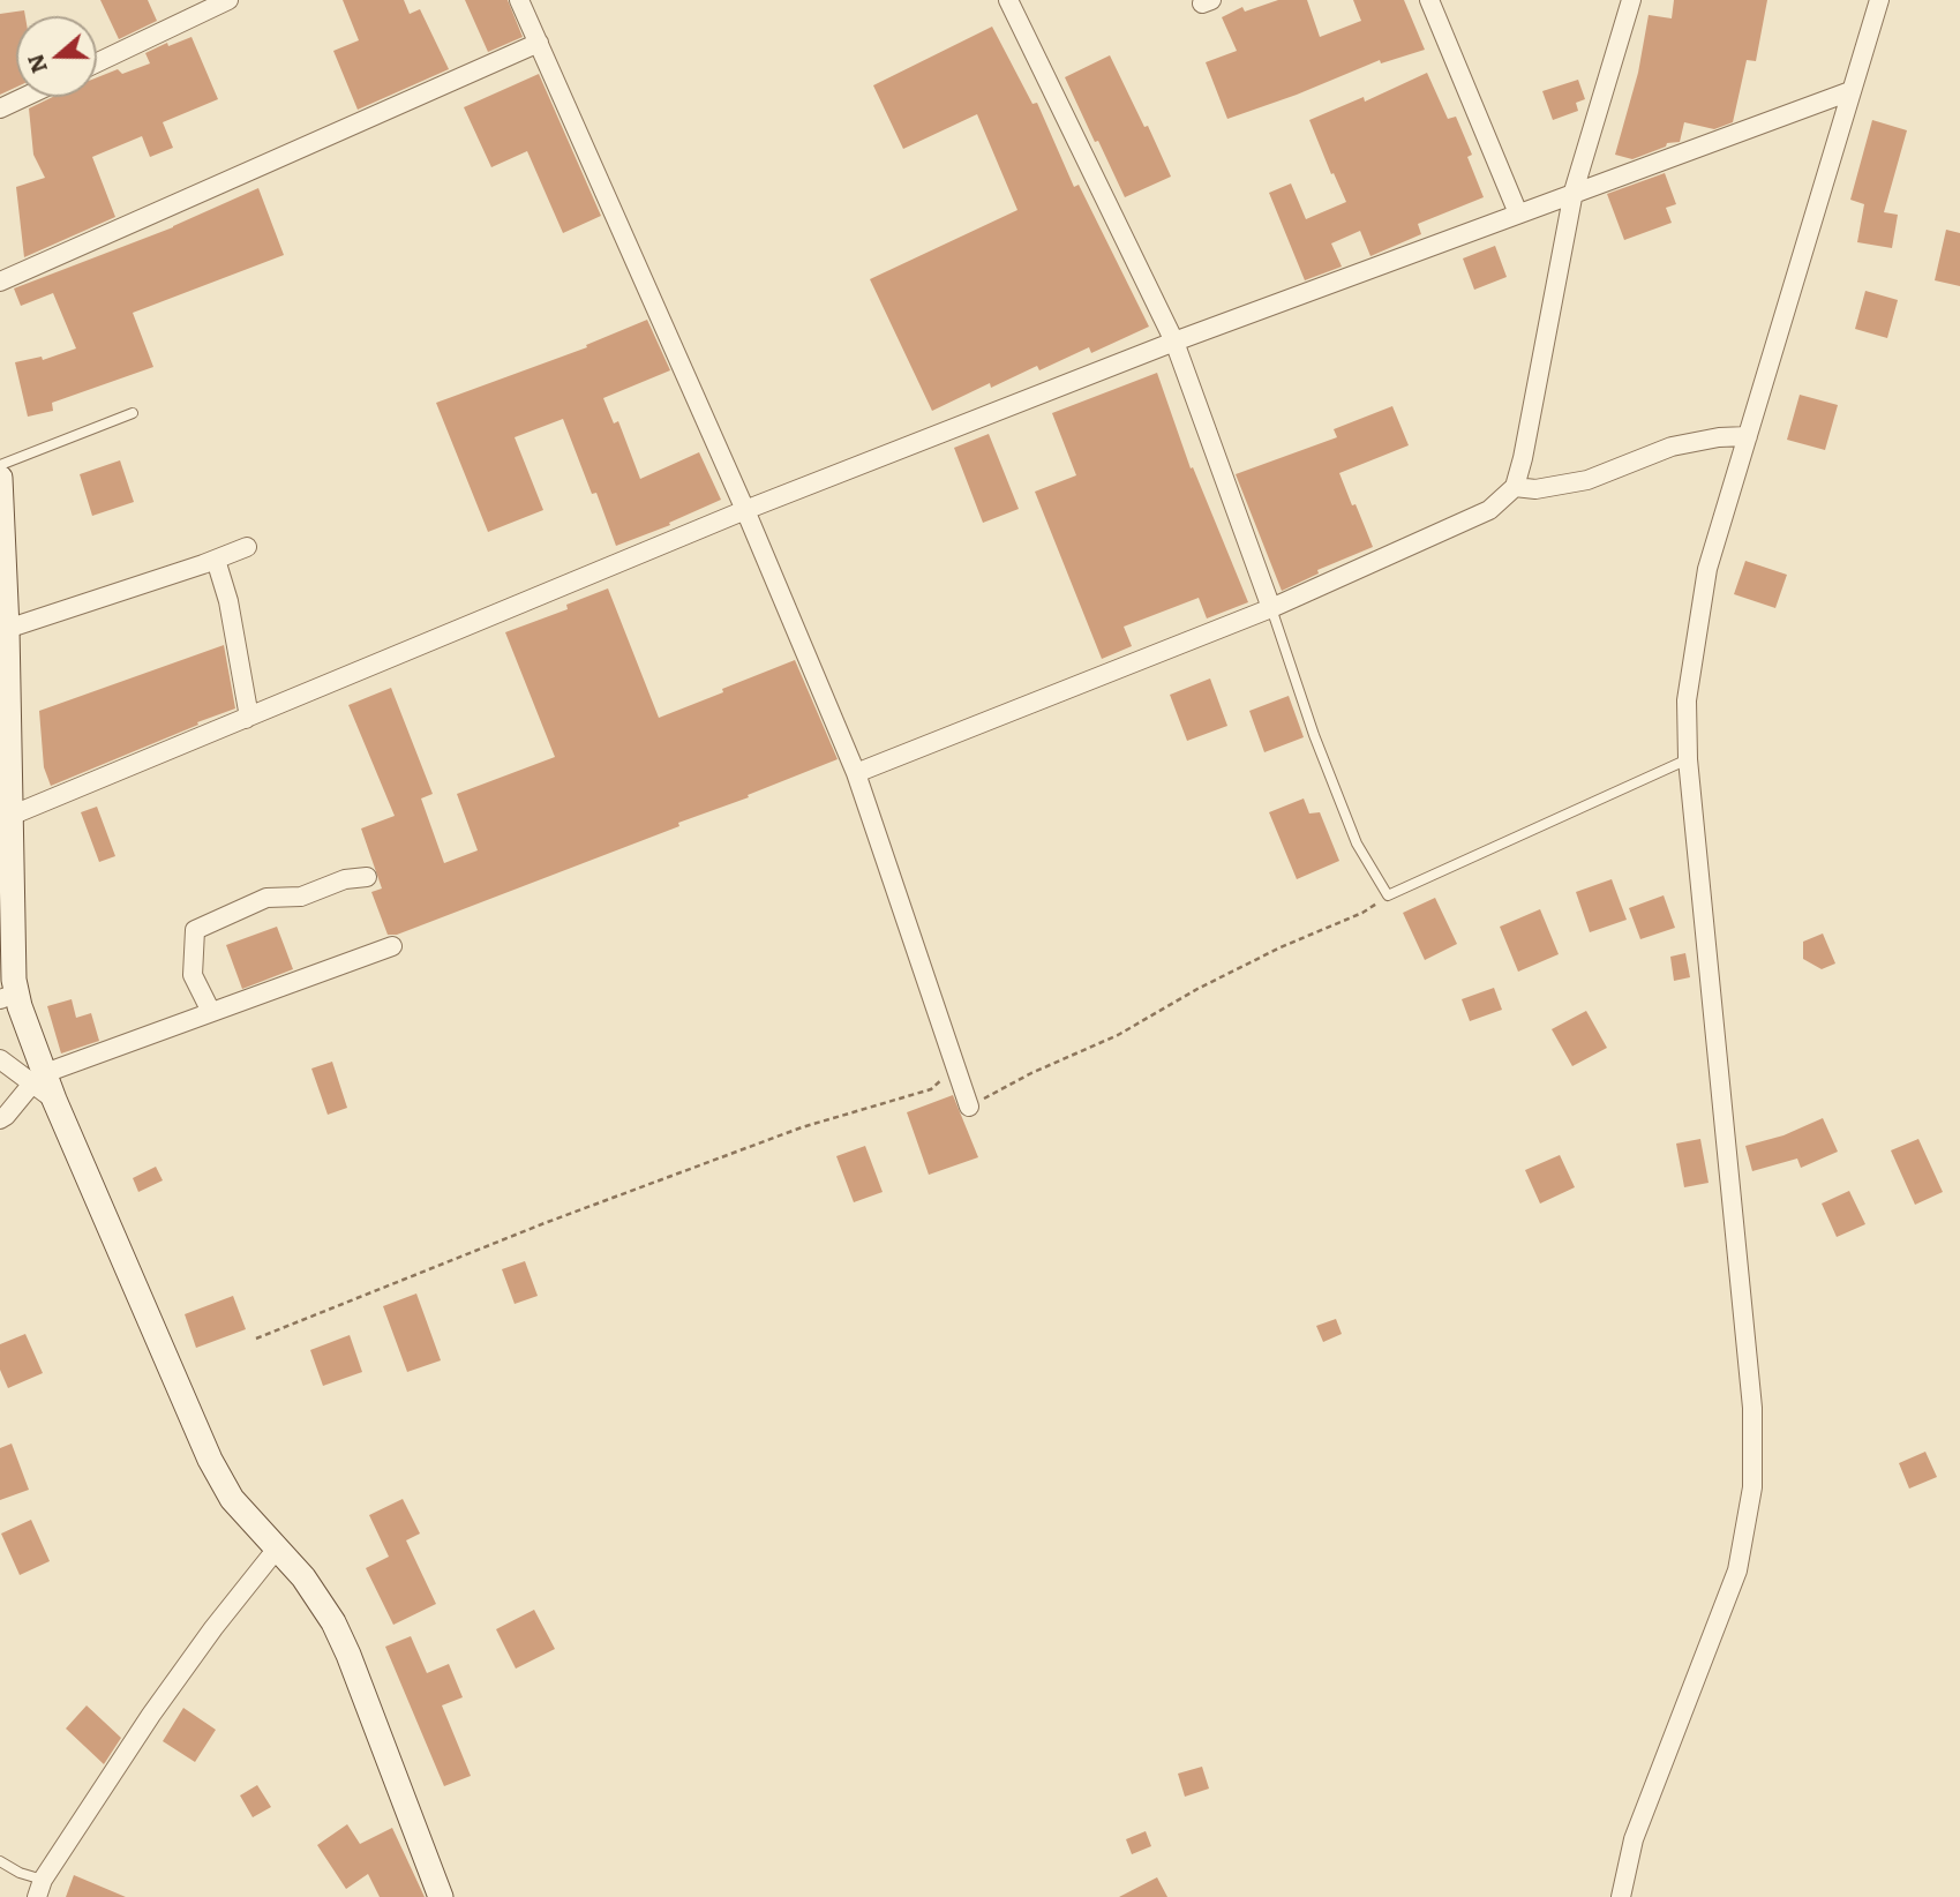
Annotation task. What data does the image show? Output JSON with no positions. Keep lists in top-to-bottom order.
{
  "north": "left"
}
